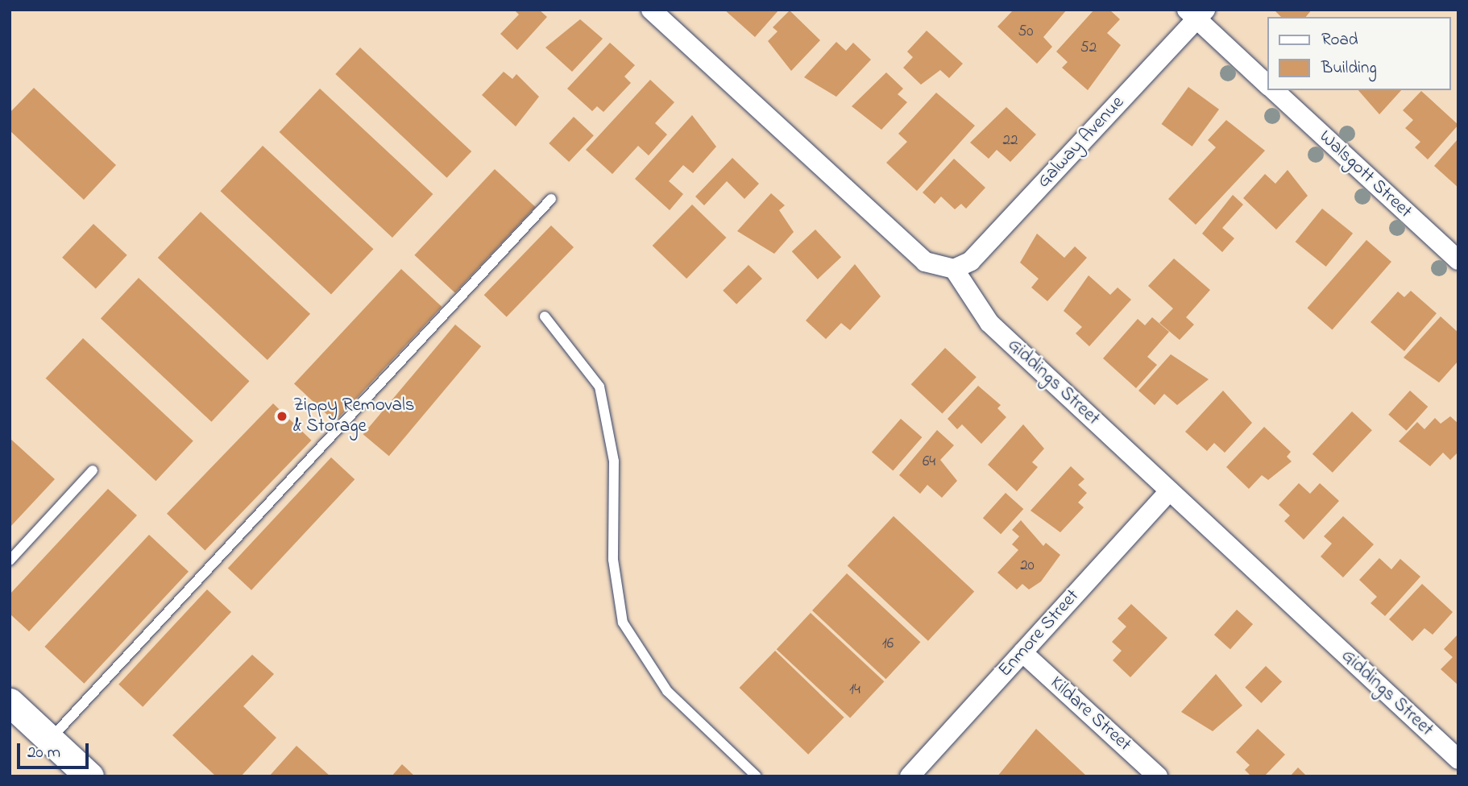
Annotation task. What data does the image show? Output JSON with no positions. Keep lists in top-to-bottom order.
{
  "streets": {
    "street": [
      "Galway Avenue",
      "Walsgott Street",
      "Giddings Street",
      "Enmore Street",
      "Kildare Street"
    ]
  },
  "crossings": [
    ["Galway Avenue", "Walsgott Street"],
    ["Galway Avenue", "Giddings Street"],
    ["Giddings Street", "Enmore Street"],
    ["Enmore Street", "Kildare Street"]
  ],
  "places": ["Zippy Removals & Storage"],
  "house_numbers": [
    "50",
    "52",
    "22",
    "64",
    "20",
    "16",
    "14"
  ],
  "legend": ["Road", "Building"],
  "scale_bar": "20 m"
}
